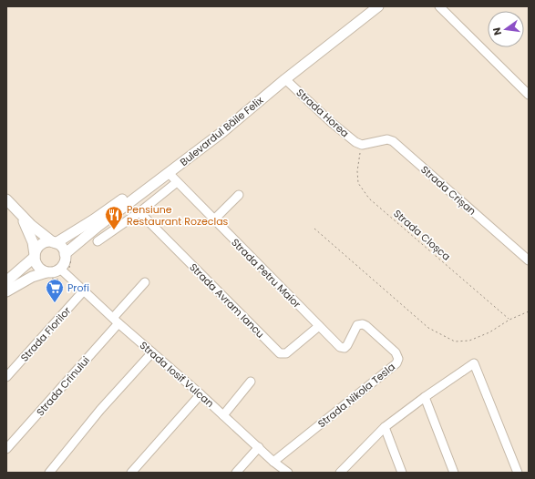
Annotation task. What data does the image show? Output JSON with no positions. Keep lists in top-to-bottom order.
{
  "streets": {
    "main road": ["Bulevardul Băile Felix"],
    "street": [
      "Strada Horea",
      "Strada Crișan",
      "Strada Petru Maior",
      "Strada Avram Iancu",
      "Strada Florilor",
      "Strada Iosif Vulcan",
      "Strada Crinului",
      "Strada Nikola Tesla"
    ],
    "path": ["Strada Cloșca"]
  },
  "crossings": [
    ["Strada Horea", "Bulevardul Băile Felix"],
    ["Strada Horea", "Strada Crișan"],
    ["Strada Horea", "Strada Cloșca"],
    ["Bulevardul Băile Felix", "Strada Petru Maior"],
    ["Bulevardul Băile Felix", "Strada Iosif Vulcan"],
    ["Strada Crișan", "Strada Cloșca"],
    ["Strada Petru Maior", "Strada Avram Iancu"],
    ["Strada Petru Maior", "Strada Nikola Tesla"],
    ["Strada Avram Iancu", "Strada Nikola Tesla"],
    ["Strada Florilor", "Strada Iosif Vulcan"],
    ["Strada Iosif Vulcan", "Strada Crinului"],
    ["Strada Iosif Vulcan", "Strada Nikola Tesla"]
  ],
  "places": {
    "restaurant": ["Pensiune Restaurant Rozeclas"],
    "supermarket": ["Profi"]
  },
  "north": "left"
}
